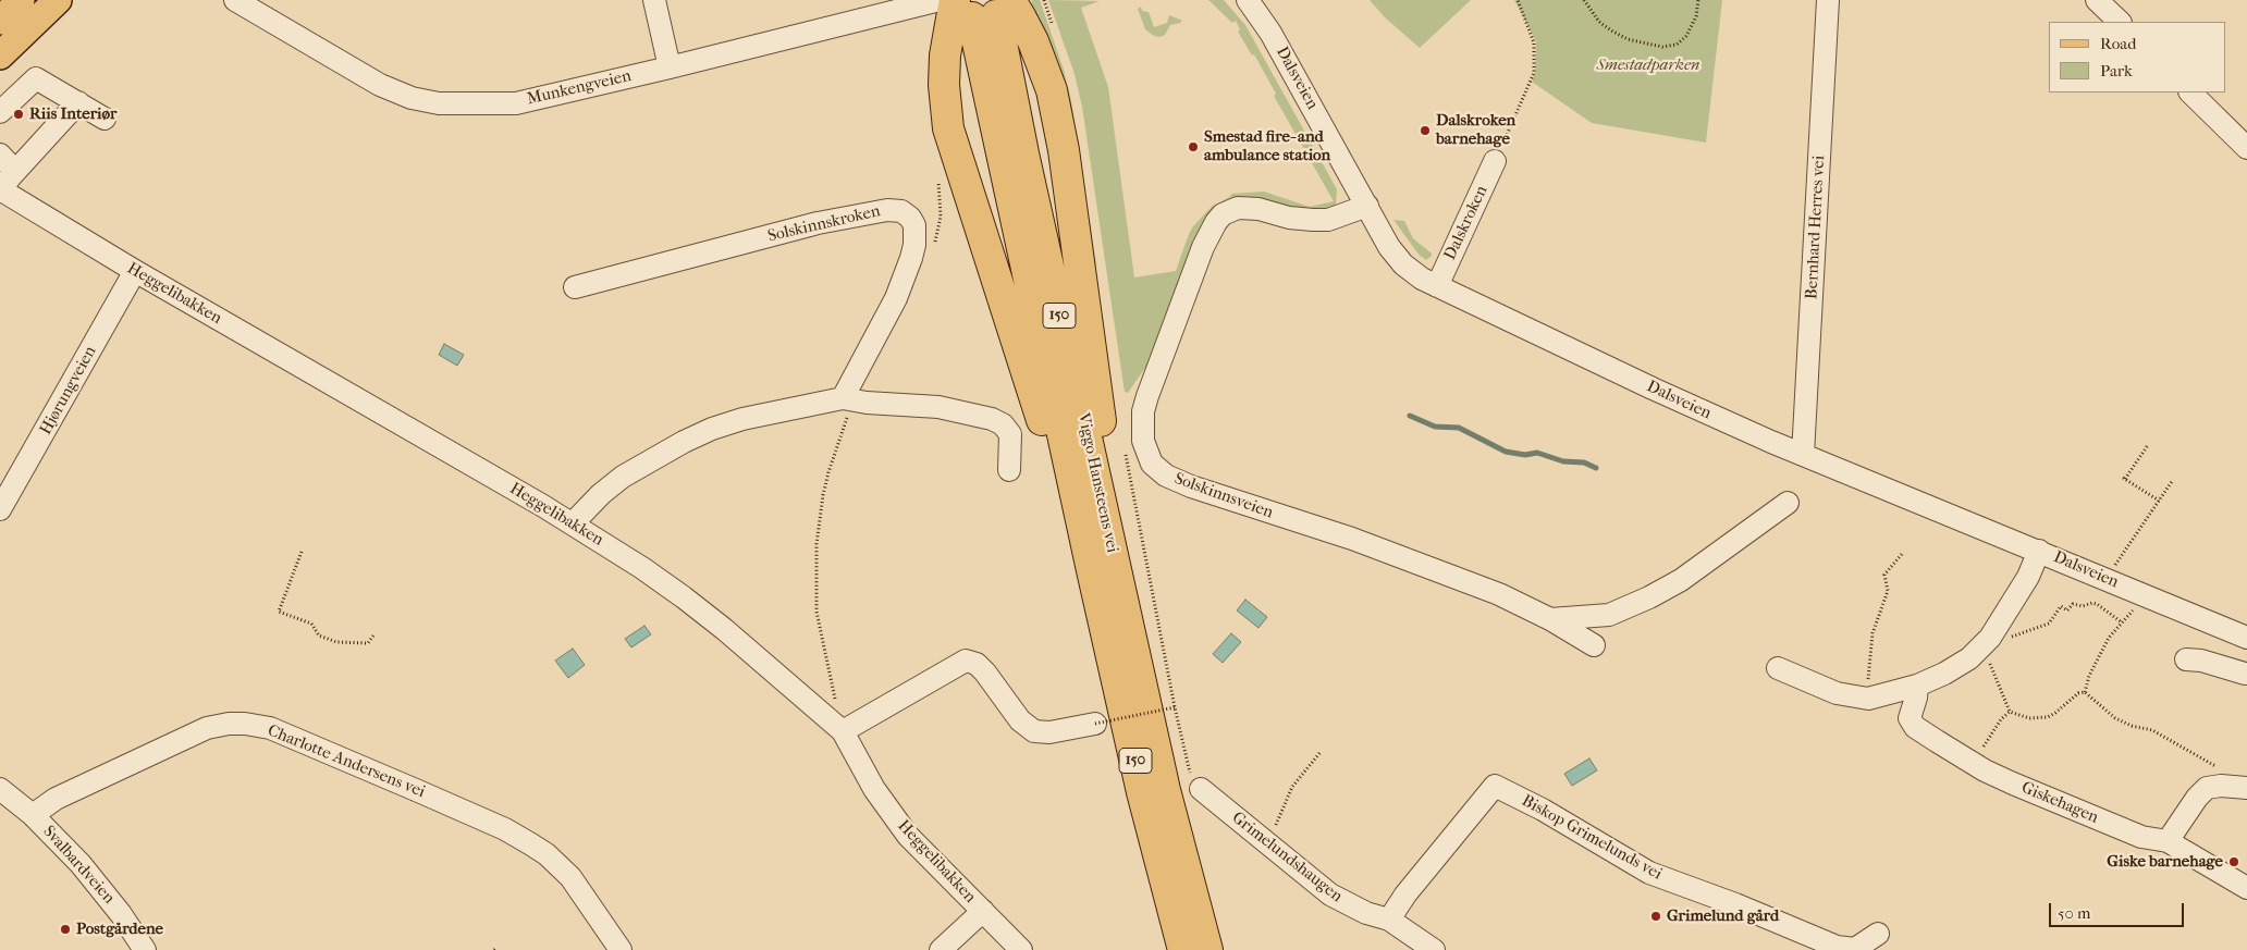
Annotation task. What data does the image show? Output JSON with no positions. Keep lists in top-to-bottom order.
{
  "streets": {
    "highway": ["150", "Viggo Hansteens vei"],
    "street": [
      "Dalsveien",
      "Munkengveien",
      "Dalskroken",
      "Solskinnskroken",
      "Bernhard Herres vei",
      "Heggelibakken",
      "Hjørungveien",
      "Solskinnsveien",
      "Charlotte Andersens vei",
      "Giskehagen",
      "Biskop Grimelunds vei",
      "Grimelundshaugen",
      "Svalbardveien"
    ]
  },
  "crossings": [
    ["Dalsveien", "Dalskroken"],
    ["Dalsveien", "Bernhard Herres vei"],
    ["Dalsveien", "Solskinnsveien"],
    ["Heggelibakken", "Hjørungveien"],
    ["Charlotte Andersens vei", "Svalbardveien"],
    ["Biskop Grimelunds vei", "Grimelundshaugen"]
  ],
  "parks": ["Smestadparken"],
  "places": [
    "Riis Interiør",
    "Dalskroken barnehage",
    "Smestad fire- and ambulance station",
    "Giske barnehage",
    "Grimelund gård",
    "Postgårdene"
  ],
  "legend": ["Road", "Park"],
  "scale_bar": "50 m"
}
